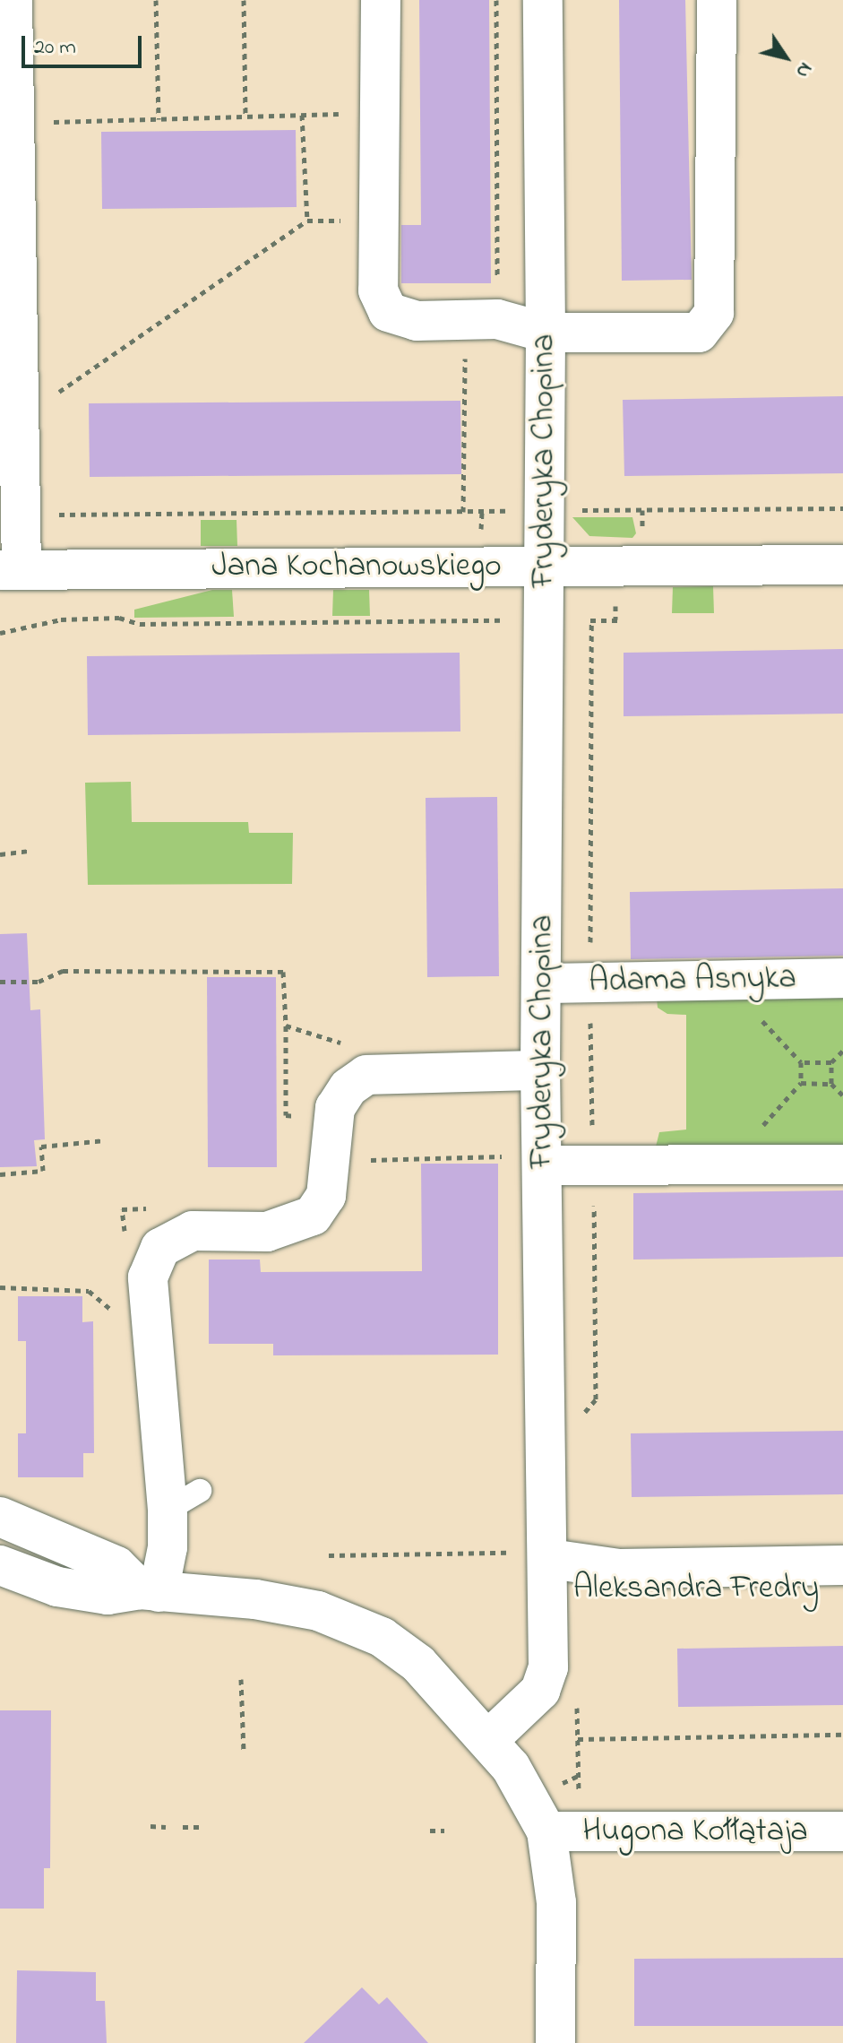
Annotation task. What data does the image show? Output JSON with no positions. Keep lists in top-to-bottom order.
{
  "streets": {
    "street": [
      "Fryderyka Chopina",
      "Jana Kochanowskiego",
      "Adama Asnyka",
      "Aleksandra Fredry",
      "Hugona Kołłątaja"
    ]
  },
  "crossings": [
    ["Fryderyka Chopina", "Jana Kochanowskiego"],
    ["Fryderyka Chopina", "Adama Asnyka"],
    ["Fryderyka Chopina", "Aleksandra Fredry"]
  ],
  "scale_bar": "20 m",
  "north": "bottom right"
}
